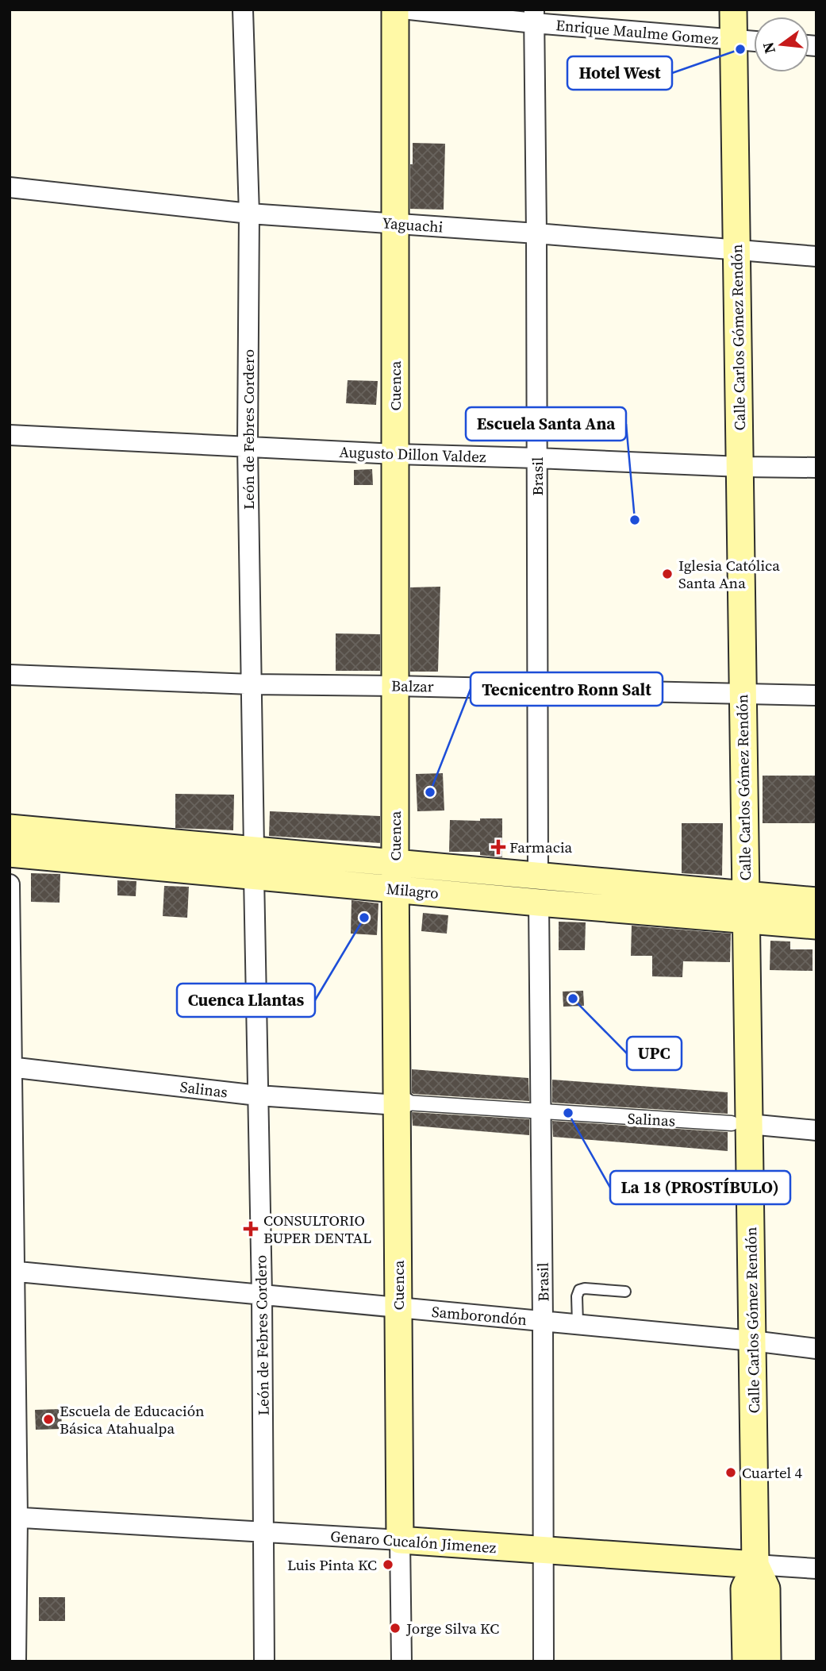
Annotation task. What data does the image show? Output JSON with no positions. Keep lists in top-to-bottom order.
{
  "streets": {
    "main road": [
      "Calle Carlos Gómez Rendón",
      "Cuenca",
      "Milagro",
      "Genaro Cucalón Jimenez"
    ],
    "street": [
      "Enrique Maulme Gomez",
      "Yaguachi",
      "León de Febres Cordero",
      "Augusto Dillon Valdez",
      "Brasil",
      "Balzar",
      "Salinas",
      "Samborondón"
    ]
  },
  "crossings": [
    ["Enrique Maulme Gomez", "Calle Carlos Gómez Rendón"],
    ["Enrique Maulme Gomez", "Brasil"],
    ["Yaguachi", "Calle Carlos Gómez Rendón"],
    ["Yaguachi", "Cuenca"],
    ["Yaguachi", "León de Febres Cordero"],
    ["Yaguachi", "Brasil"],
    ["Calle Carlos Gómez Rendón", "Augusto Dillon Valdez"],
    ["Calle Carlos Gómez Rendón", "Balzar"],
    ["Calle Carlos Gómez Rendón", "Milagro"],
    ["Calle Carlos Gómez Rendón", "Salinas"],
    ["Calle Carlos Gómez Rendón", "Samborondón"],
    ["Calle Carlos Gómez Rendón", "Genaro Cucalón Jimenez"],
    ["Cuenca", "Augusto Dillon Valdez"],
    ["Cuenca", "Balzar"],
    ["Cuenca", "Milagro"],
    ["Cuenca", "Salinas"],
    ["Cuenca", "Samborondón"],
    ["Cuenca", "Genaro Cucalón Jimenez"],
    ["León de Febres Cordero", "Augusto Dillon Valdez"],
    ["León de Febres Cordero", "Balzar"],
    ["León de Febres Cordero", "Milagro"],
    ["León de Febres Cordero", "Salinas"],
    ["León de Febres Cordero", "Samborondón"],
    ["León de Febres Cordero", "Genaro Cucalón Jimenez"],
    ["Augusto Dillon Valdez", "Brasil"],
    ["Brasil", "Balzar"],
    ["Brasil", "Milagro"],
    ["Brasil", "Salinas"],
    ["Brasil", "Samborondón"],
    ["Brasil", "Genaro Cucalón Jimenez"]
  ],
  "places": {
    "other": [
      "Hotel West",
      "Escuela Santa Ana",
      "Iglesia Católica Santa Ana",
      "Tecnicentro Ronn Salt",
      "Cuenca Llantas",
      "UPC",
      "La 18 (PROSTÍBULO)",
      "Escuela de Educación Básica Atahualpa",
      "Cuartel 4",
      "Luis Pinta KC",
      "Jorge Silva KC"
    ],
    "health": ["Farmacia", "CONSULTORIO BUPER DENTAL"]
  },
  "north": "left"
}
